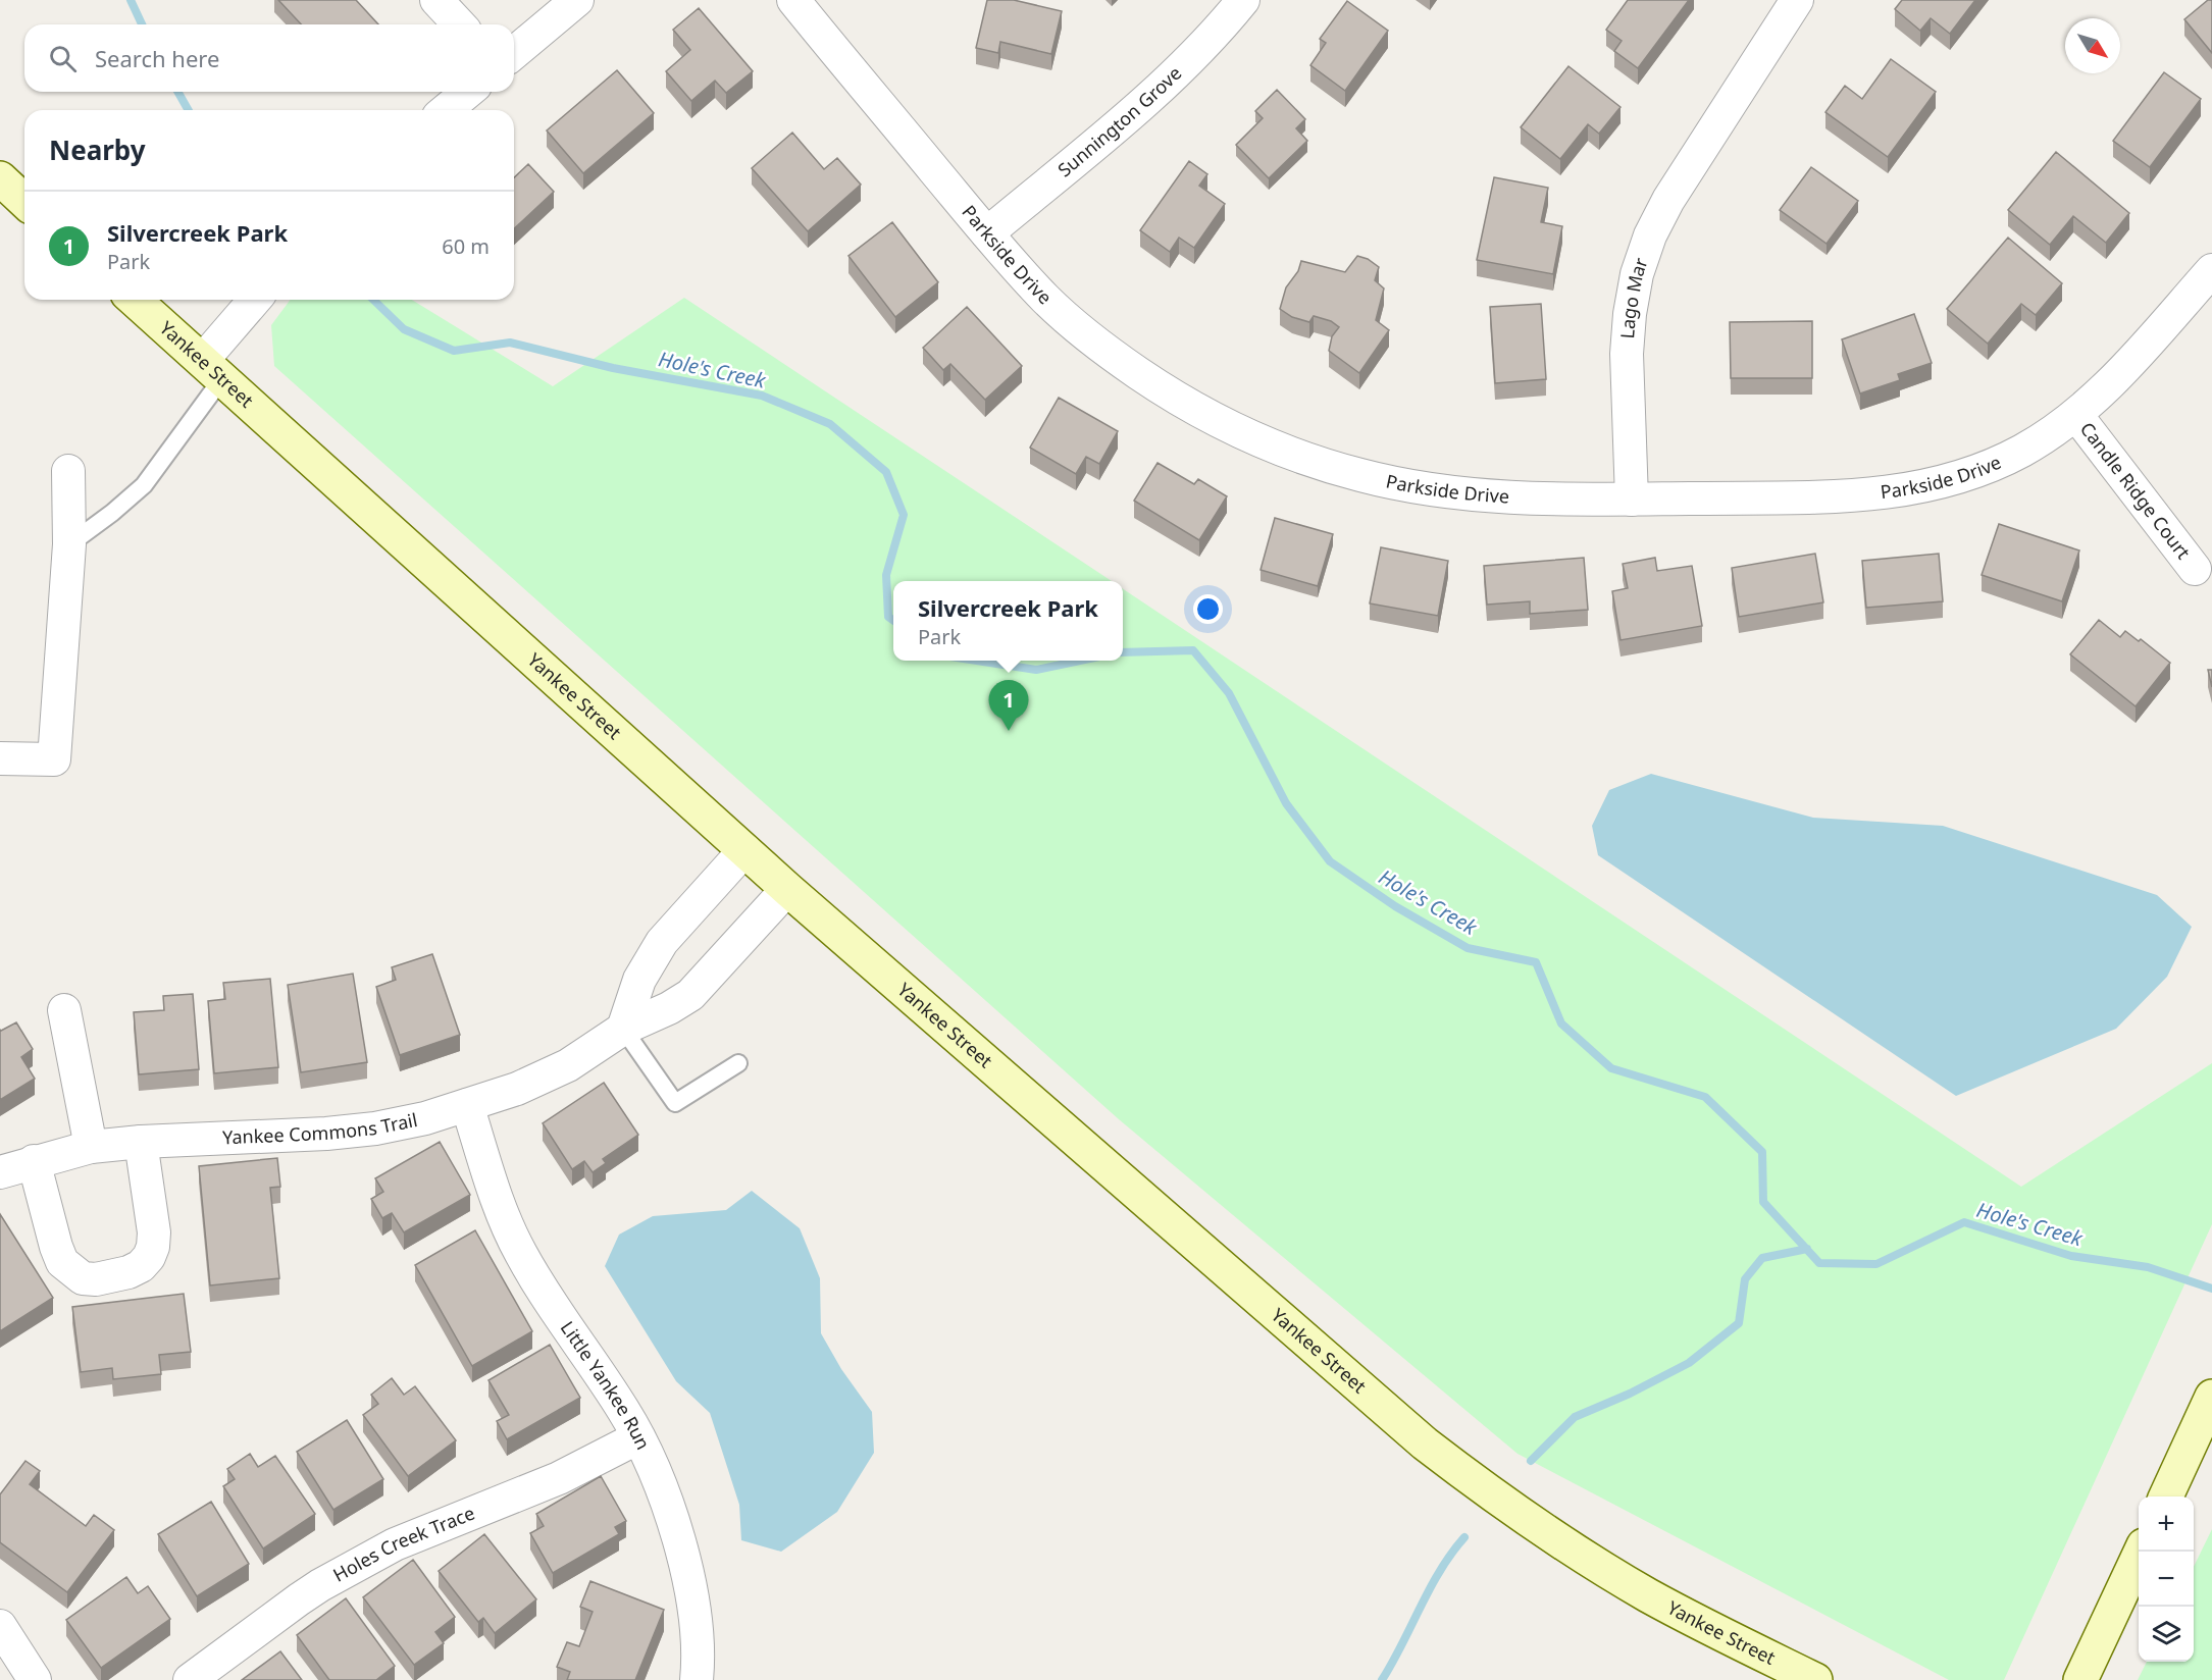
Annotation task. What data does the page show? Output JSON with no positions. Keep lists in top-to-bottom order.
{
  "streets": {
    "street": [
      "Sunnington Grove",
      "Parkside Drive",
      "Lago Mar",
      "Yankee Street",
      "Candle Ridge Court",
      "Yankee Commons Trail",
      "Little Yankee Run",
      "Holes Creek Trace"
    ]
  },
  "crossings": [
    ["Sunnington Grove", "Parkside Drive"],
    ["Parkside Drive", "Lago Mar"],
    ["Parkside Drive", "Candle Ridge Court"],
    ["Yankee Street", "Yankee Commons Trail"],
    ["Yankee Commons Trail", "Little Yankee Run"],
    ["Little Yankee Run", "Holes Creek Trace"]
  ],
  "water": ["Hole's Creek"],
  "north": "bottom right",
  "page": {
    "search": "Search here",
    "heading": "Nearby",
    "list": [
      {
        "mark": "1",
        "name": "Silvercreek Park",
        "note": "Park",
        "value": "60 m"
      }
    ],
    "popup": ["Silvercreek Park", "Park"],
    "pins": "1",
    "map_buttons": ["+", "−"]
  }
}
